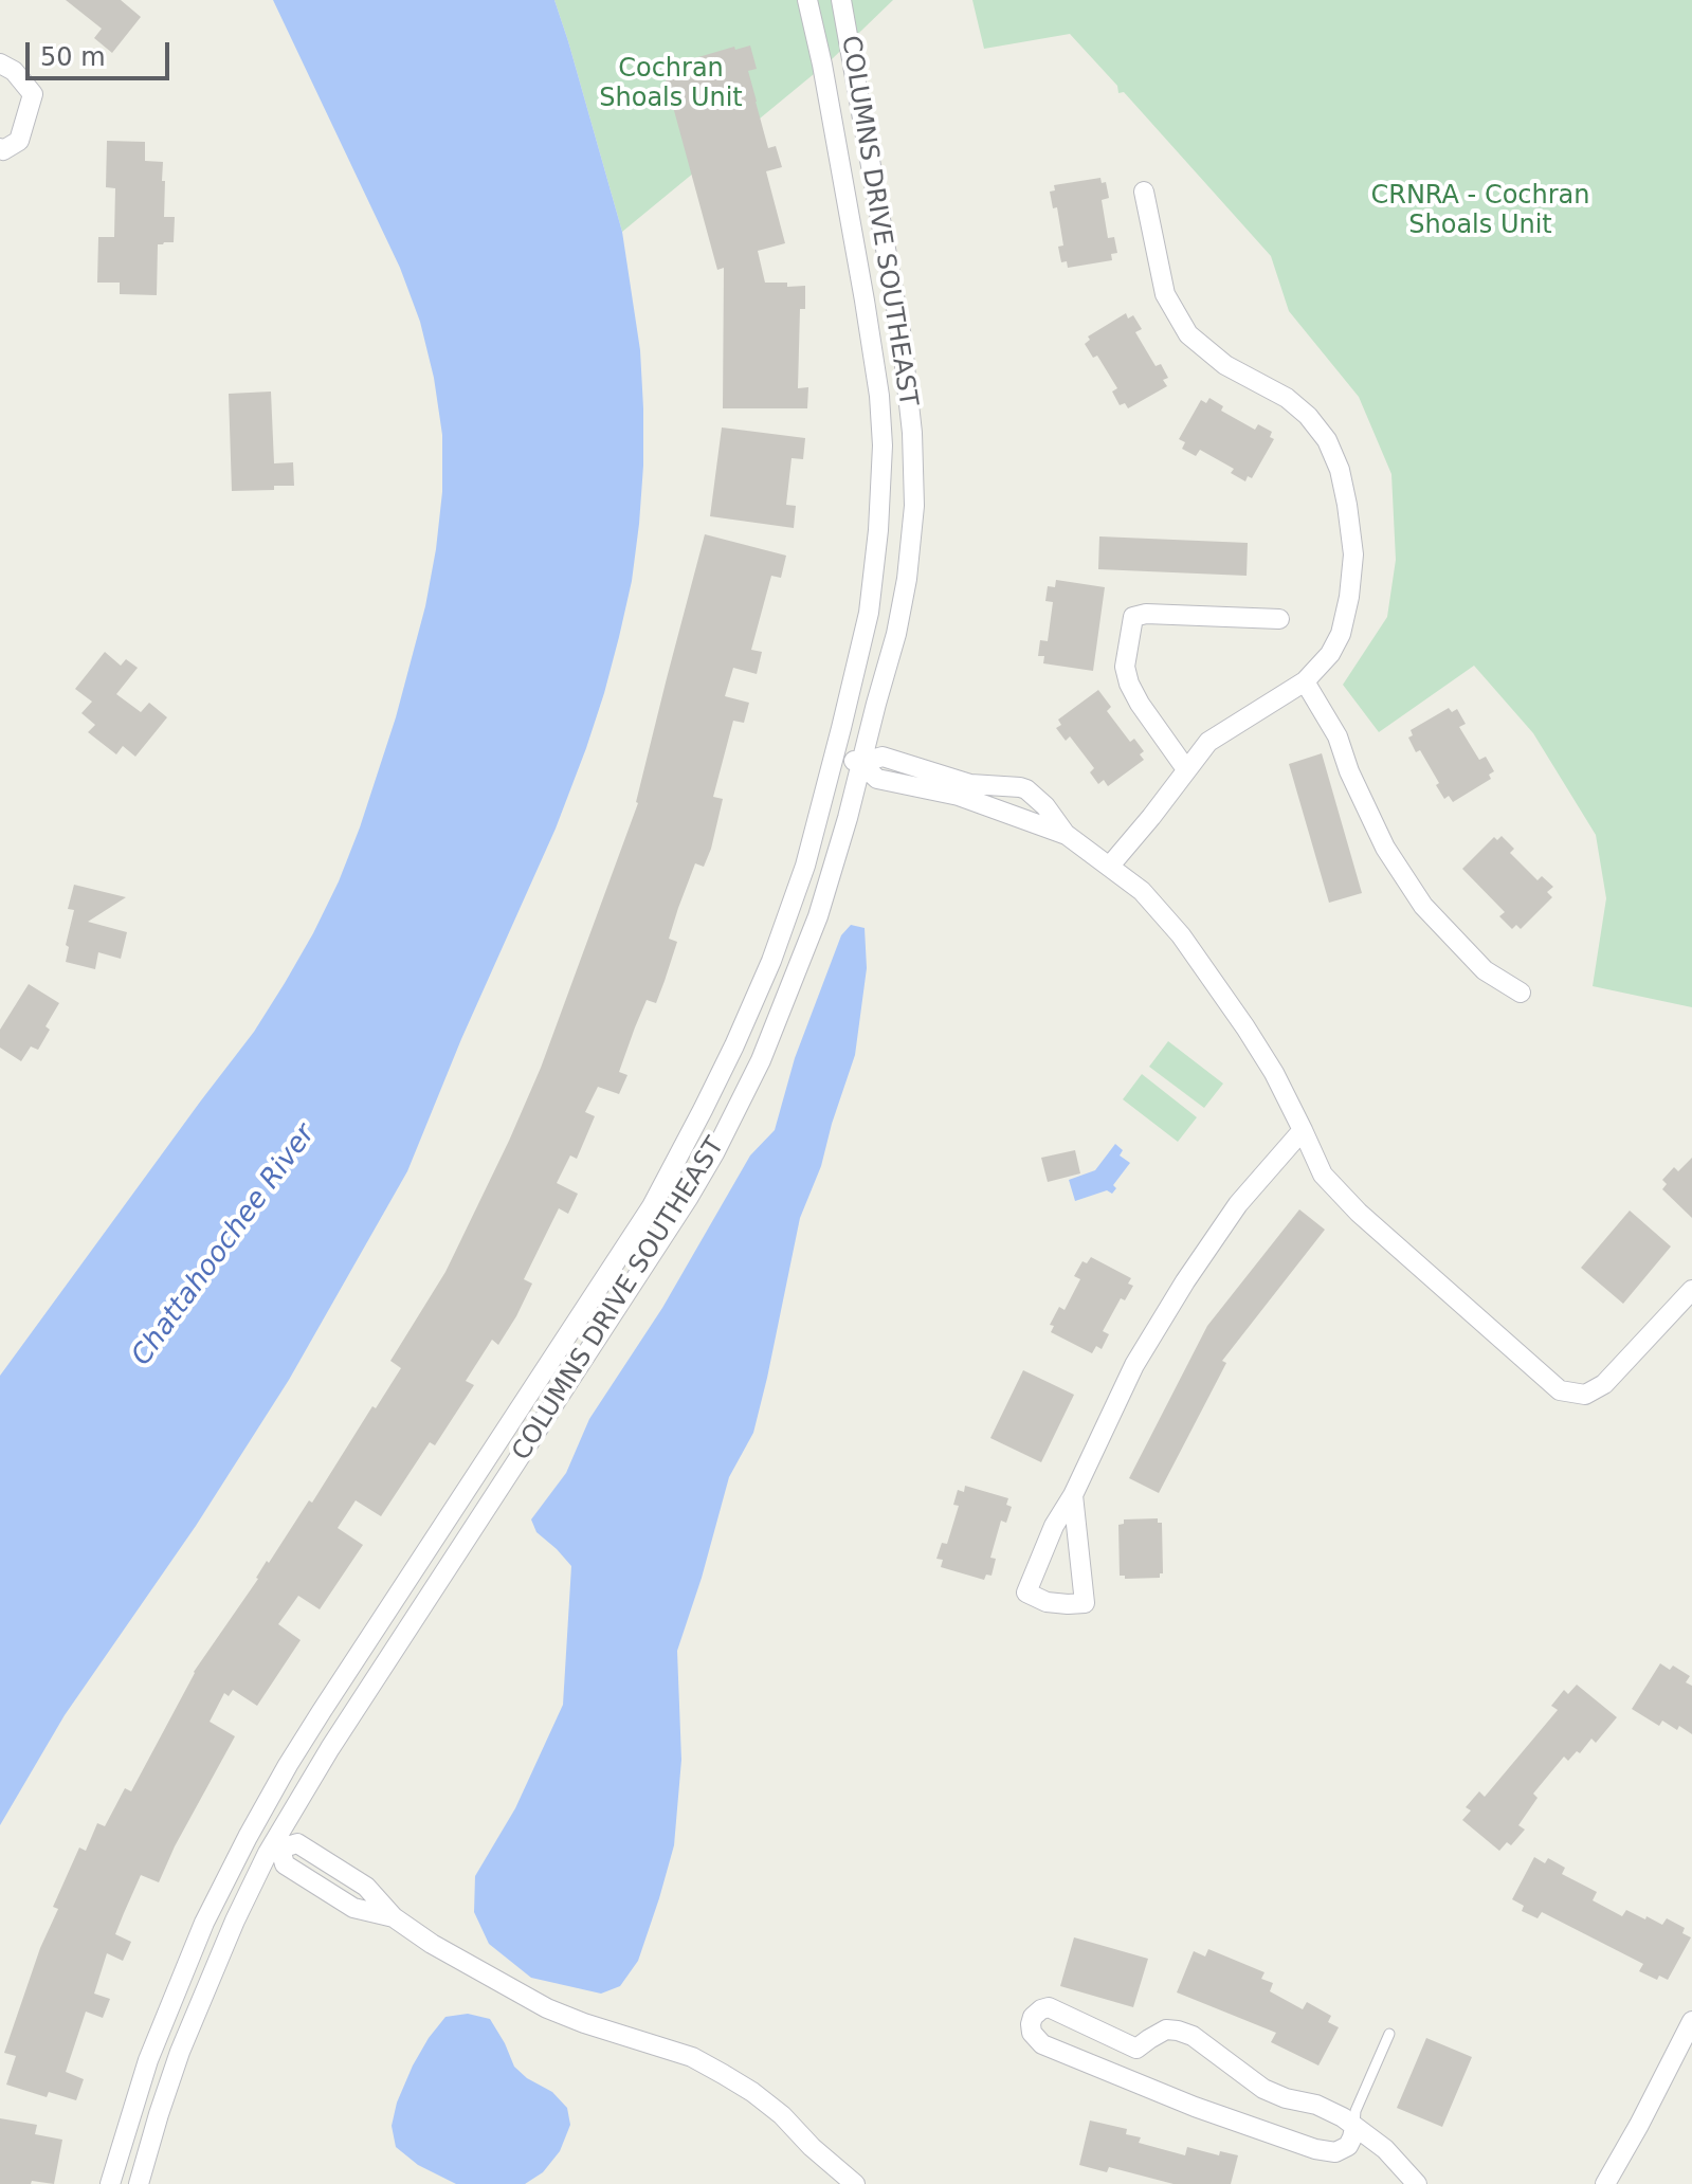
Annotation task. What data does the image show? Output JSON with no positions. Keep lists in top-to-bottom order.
{
  "streets": {
    "street": ["COLUMNS DRIVE SOUTHEAST"]
  },
  "water": ["Chattahoochee River"],
  "parks": ["Cochran Shoals Unit", "CRNRA - Cochran Shoals Unit"],
  "scale_bar": "50 m"
}
